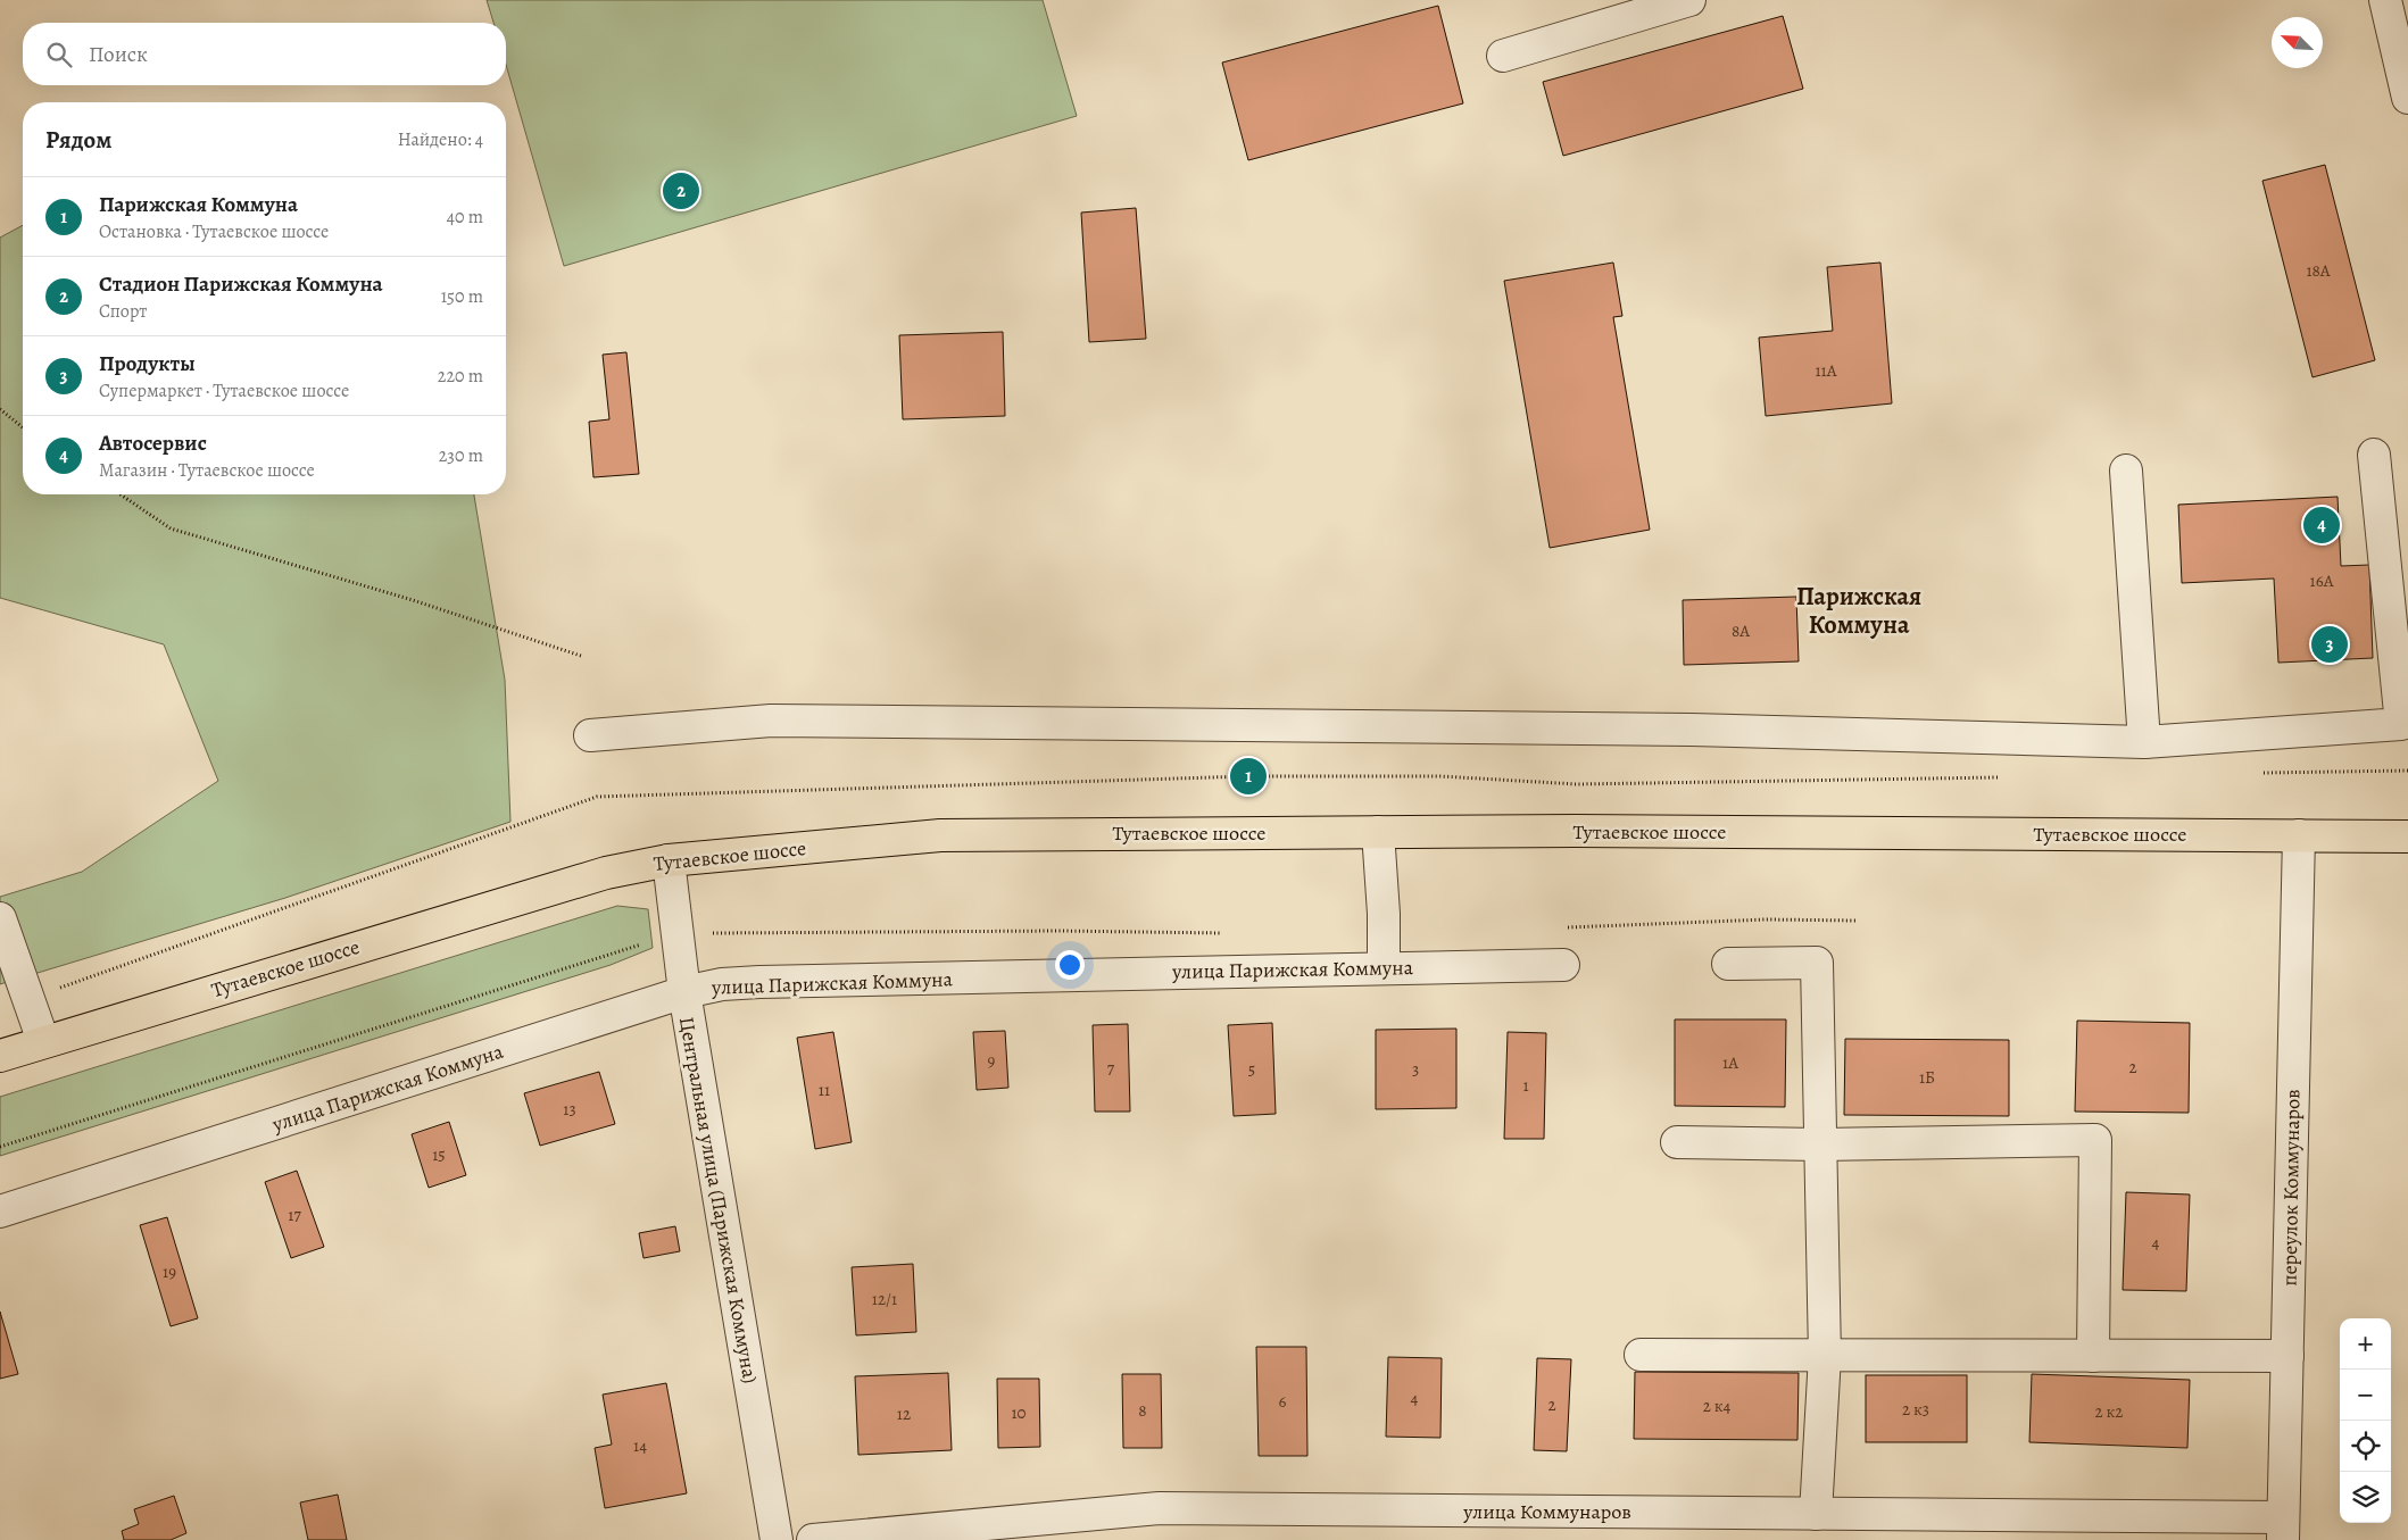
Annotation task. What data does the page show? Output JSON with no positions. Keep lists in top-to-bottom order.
{
  "streets": {
    "main road": ["Тутаевское шоссе"],
    "street": [
      "улица Парижская Коммуна",
      "переулок Коммунаров",
      "Центральная улица (Парижская Коммуна)",
      "улица Коммунаров"
    ]
  },
  "crossings": [
    ["Тутаевское шоссе", "переулок Коммунаров"],
    ["Тутаевское шоссе", "Центральная улица (Парижская Коммуна)"],
    ["улица Парижская Коммуна", "Центральная улица (Парижская Коммуна)"],
    ["переулок Коммунаров", "улица Коммунаров"]
  ],
  "districts": ["Парижская Коммуна"],
  "house_numbers": [
    "18А",
    "11А",
    "16А",
    "8А",
    "9",
    "1А",
    "2",
    "7",
    "5",
    "3",
    "1Б",
    "1",
    "11",
    "13",
    "15",
    "17",
    "4",
    "19",
    "12/1",
    "4",
    "6",
    "2",
    "2 к4",
    "2 к3",
    "8",
    "2 к2",
    "10",
    "12",
    "14"
  ],
  "north": "top left",
  "page": {
    "search": "Поиск",
    "heading": ["Рядом", "Найдено: 4"],
    "pins": [
      "2",
      "4",
      "3",
      "1"
    ],
    "list": [
      {
        "mark": "1",
        "name": "Парижская Коммуна",
        "note": "Остановка · Тутаевское шоссе",
        "value": "40 m"
      },
      {
        "mark": "2",
        "name": "Стадион Парижская Коммуна",
        "note": "Спорт",
        "value": "150 m"
      },
      {
        "mark": "3",
        "name": "Продукты",
        "note": "Супермаркет · Тутаевское шоссе",
        "value": "220 m"
      },
      {
        "mark": "4",
        "name": "Автосервис",
        "note": "Магазин · Тутаевское шоссе",
        "value": "230 m"
      }
    ],
    "map_buttons": ["+", "−"]
  }
}
